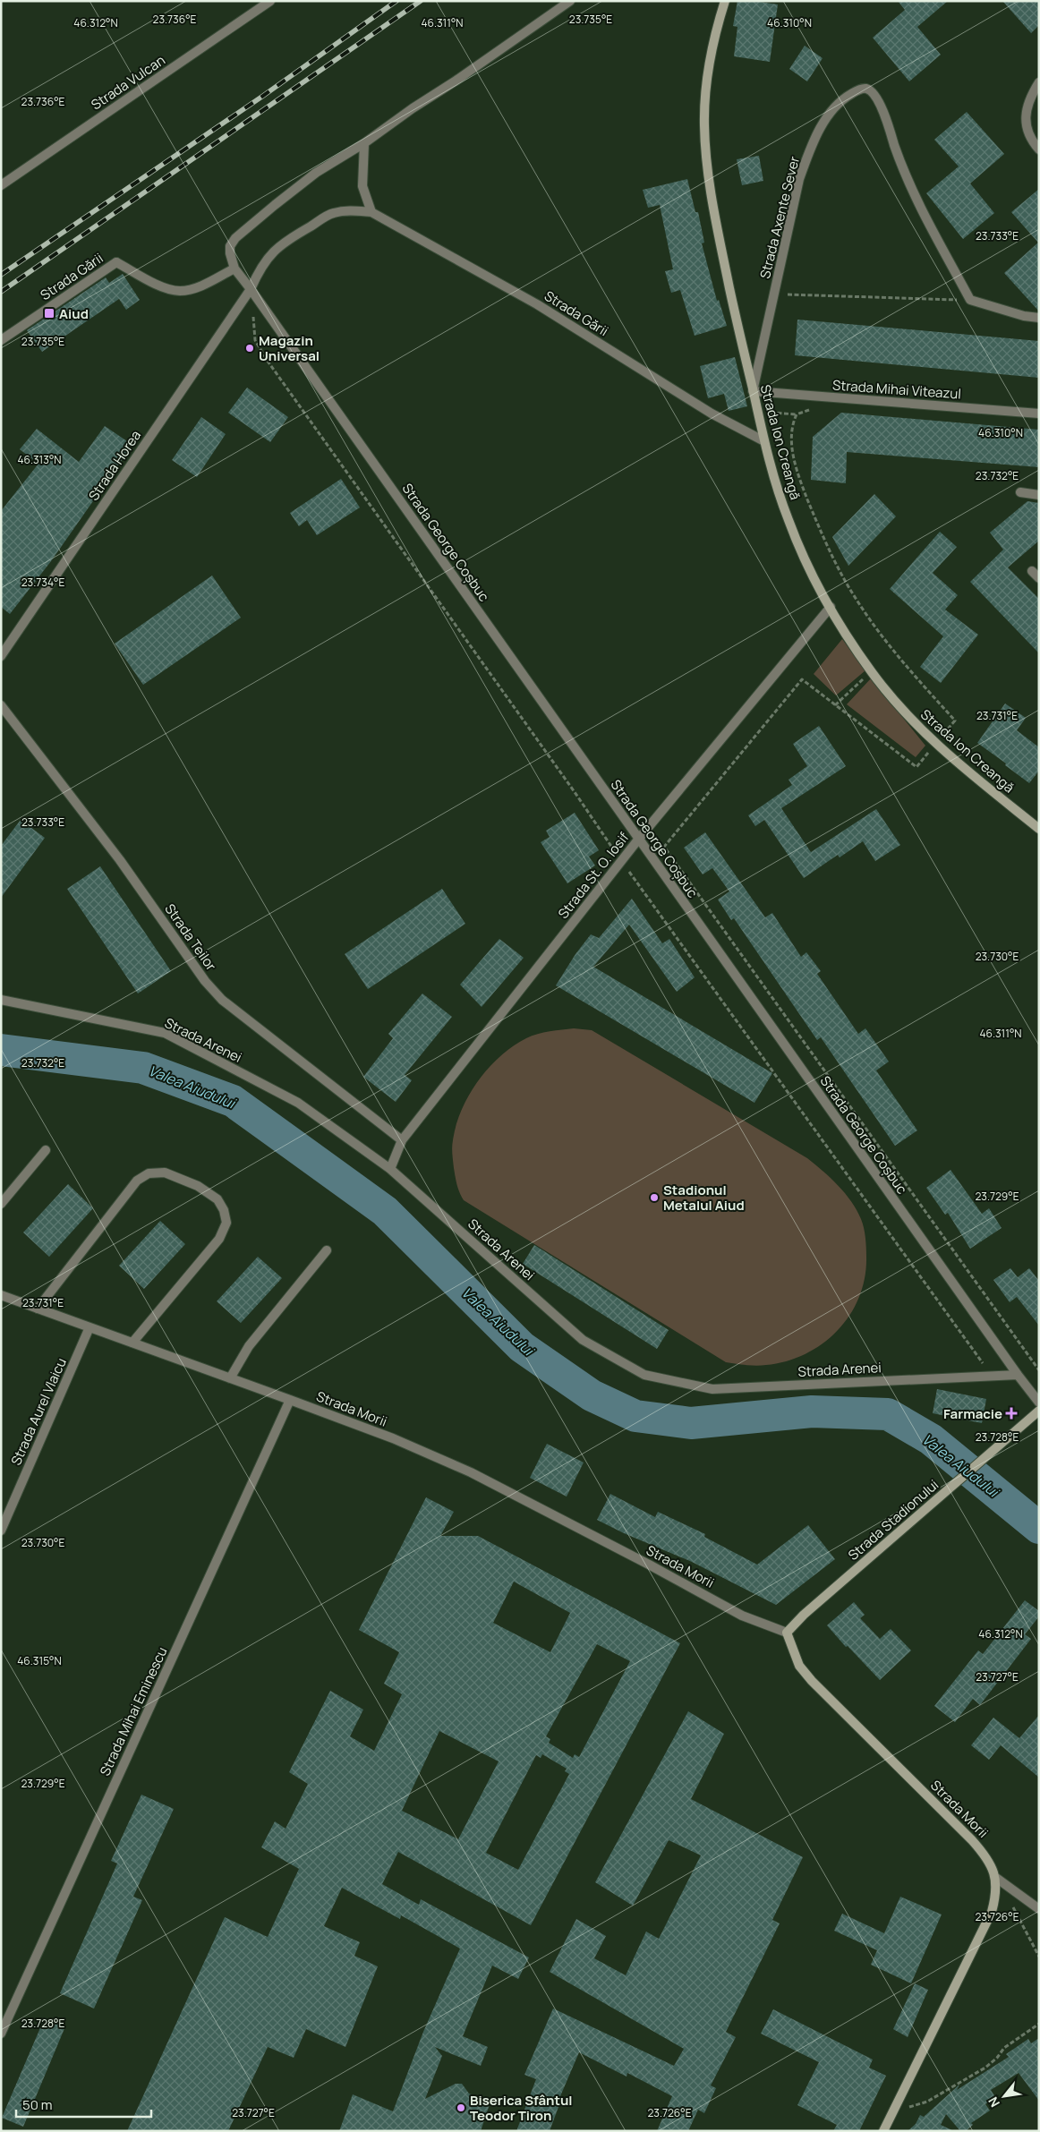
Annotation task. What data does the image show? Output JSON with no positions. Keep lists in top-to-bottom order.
{
  "streets": {
    "main road": ["Strada Ion Creangă", "Strada Morii", "Strada Stadionului"],
    "street": [
      "Strada Vulcan",
      "Strada Axente Sever",
      "Strada Gării",
      "Strada Mihai Viteazul",
      "Strada Horea",
      "Strada George Coșbuc",
      "Strada St. O. Iosif",
      "Strada Teilor",
      "Strada Arenei",
      "Strada Aurel Vlaicu",
      "Strada Mihai Eminescu"
    ]
  },
  "crossings": [
    ["Strada Axente Sever", "Strada Mihai Viteazul"],
    ["Strada Axente Sever", "Strada Ion Creangă"],
    ["Strada Gării", "Strada Ion Creangă"],
    ["Strada Gării", "Strada Horea"],
    ["Strada Gării", "Strada George Coșbuc"],
    ["Strada Mihai Viteazul", "Strada Ion Creangă"],
    ["Strada Ion Creangă", "Strada St. O. Iosif"],
    ["Strada Horea", "Strada George Coșbuc"],
    ["Strada George Coșbuc", "Strada St. O. Iosif"],
    ["Strada George Coșbuc", "Strada Arenei"],
    ["Strada St. O. Iosif", "Strada Teilor"],
    ["Strada St. O. Iosif", "Strada Arenei"],
    ["Strada Morii", "Strada Aurel Vlaicu"],
    ["Strada Morii", "Strada Stadionului"],
    ["Strada Morii", "Strada Mihai Eminescu"]
  ],
  "water": ["Valea Aiudului"],
  "places": {
    "transit": ["Aiud"],
    "other": ["Magazin Universal", "Stadionul Metalul Aiud", "Biserica Sfântul Teodor Tiron"],
    "health": ["Farmacie"]
  },
  "scale_bar": "50 m",
  "north": "bottom left",
  "coordinates": [
    "23.736°E",
    "23.735°E",
    "46.312°N",
    "46.311°N",
    "46.310°N",
    "23.733°E",
    "46.313°N",
    "23.732°E",
    "23.734°E",
    "23.731°E",
    "23.730°E",
    "23.729°E",
    "23.728°E",
    "46.315°N",
    "23.727°E",
    "23.726°E"
  ]
}
